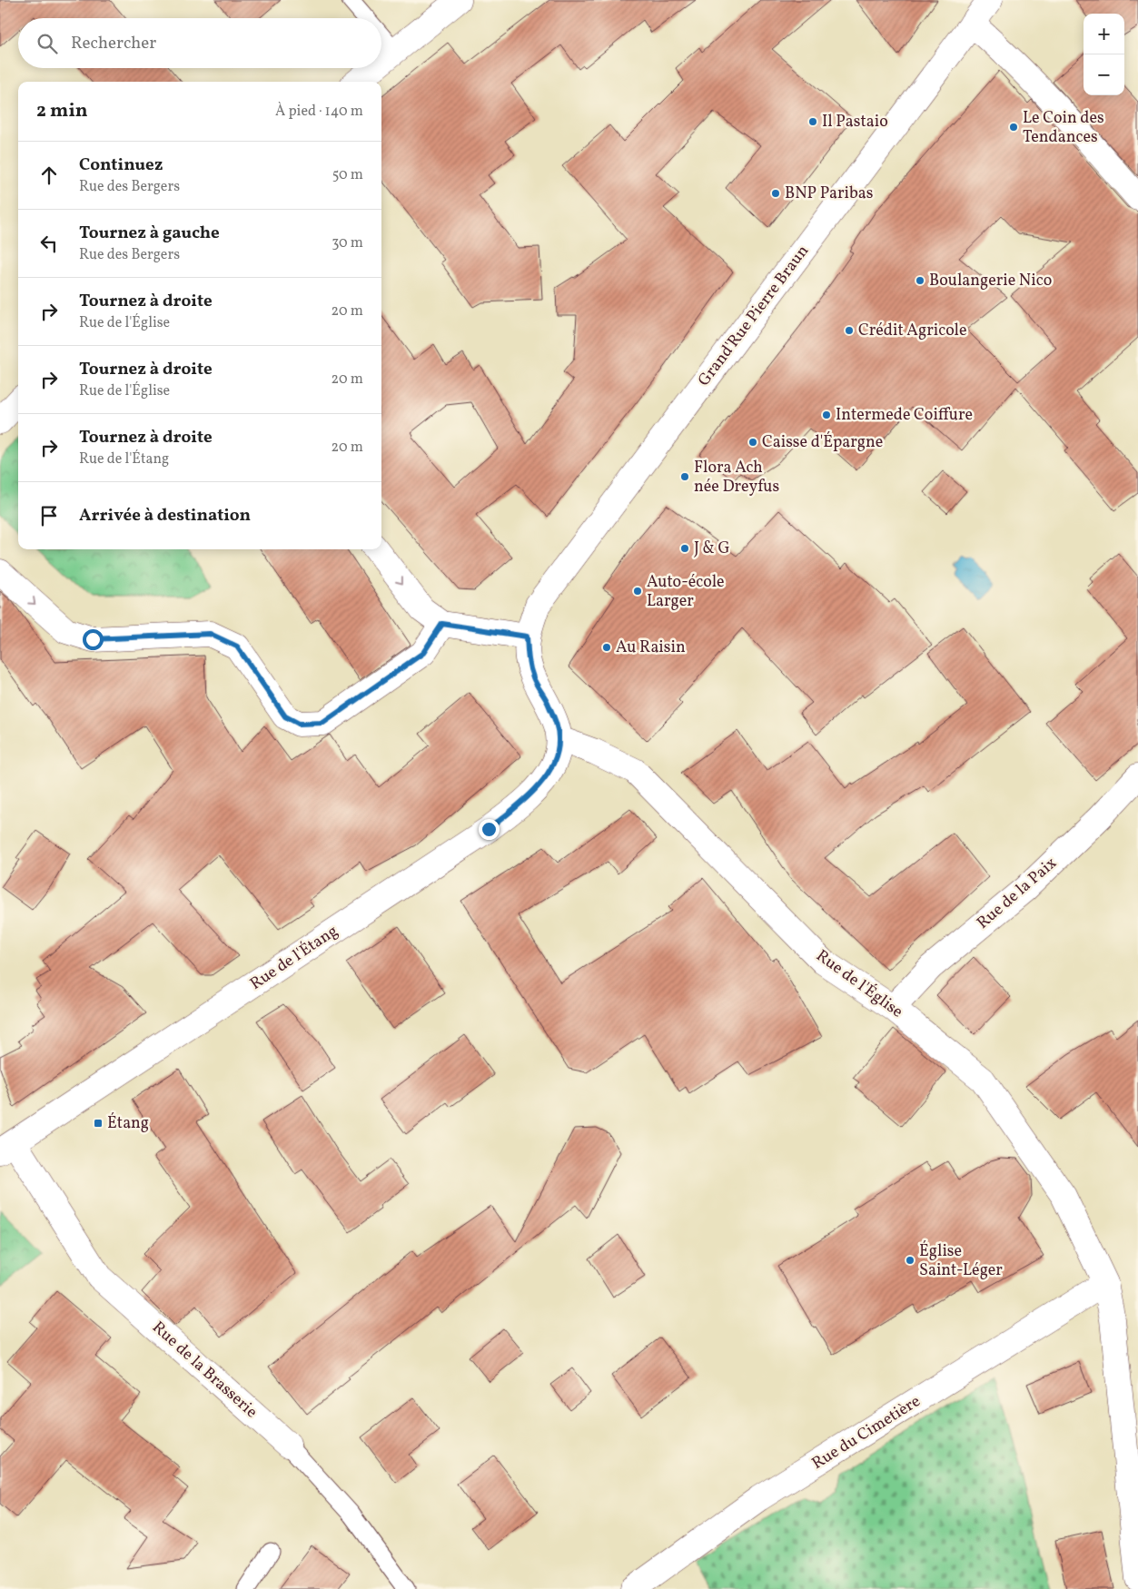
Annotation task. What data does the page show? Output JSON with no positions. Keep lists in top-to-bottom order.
{
  "streets": {
    "street": [
      "Grand'Rue Pierre Braun",
      "Rue de la Paix",
      "Rue de l'Étang",
      "Rue de l'Église",
      "Rue de la Brasserie",
      "Rue du Cimetière"
    ]
  },
  "crossings": [
    ["Rue de la Paix", "Rue de l'Église"],
    ["Rue de l'Étang", "Rue de l'Église"],
    ["Rue de l'Étang", "Rue de la Brasserie"],
    ["Rue de l'Église", "Rue du Cimetière"]
  ],
  "places": {
    "other": [
      "Il Pastaio",
      "Le Coin des Tendances",
      "BNP Paribas",
      "Boulangerie Nico",
      "Crédit Agricole",
      "Intermede Coiffure",
      "Caisse d'Épargne",
      "Flora Ach née Dreyfus",
      "J & G",
      "Auto-école Larger",
      "Au Raisin",
      "Église Saint-Léger"
    ],
    "transit": ["Étang"]
  },
  "page": {
    "map_buttons": ["+", "−"],
    "search": "Rechercher",
    "heading": ["2 min", "À pied · 140 m"],
    "list": [
      ["Continuez", "Rue des Bergers", "50 m"],
      ["Tournez à gauche", "Rue des Bergers", "30 m"],
      ["Tournez à droite", "Rue de l'Église", "20 m"],
      ["Tournez à droite", "Rue de l'Église", "20 m"],
      ["Tournez à droite", "Rue de l'Étang", "20 m"],
      "Arrivée à destination"
    ]
  }
}
